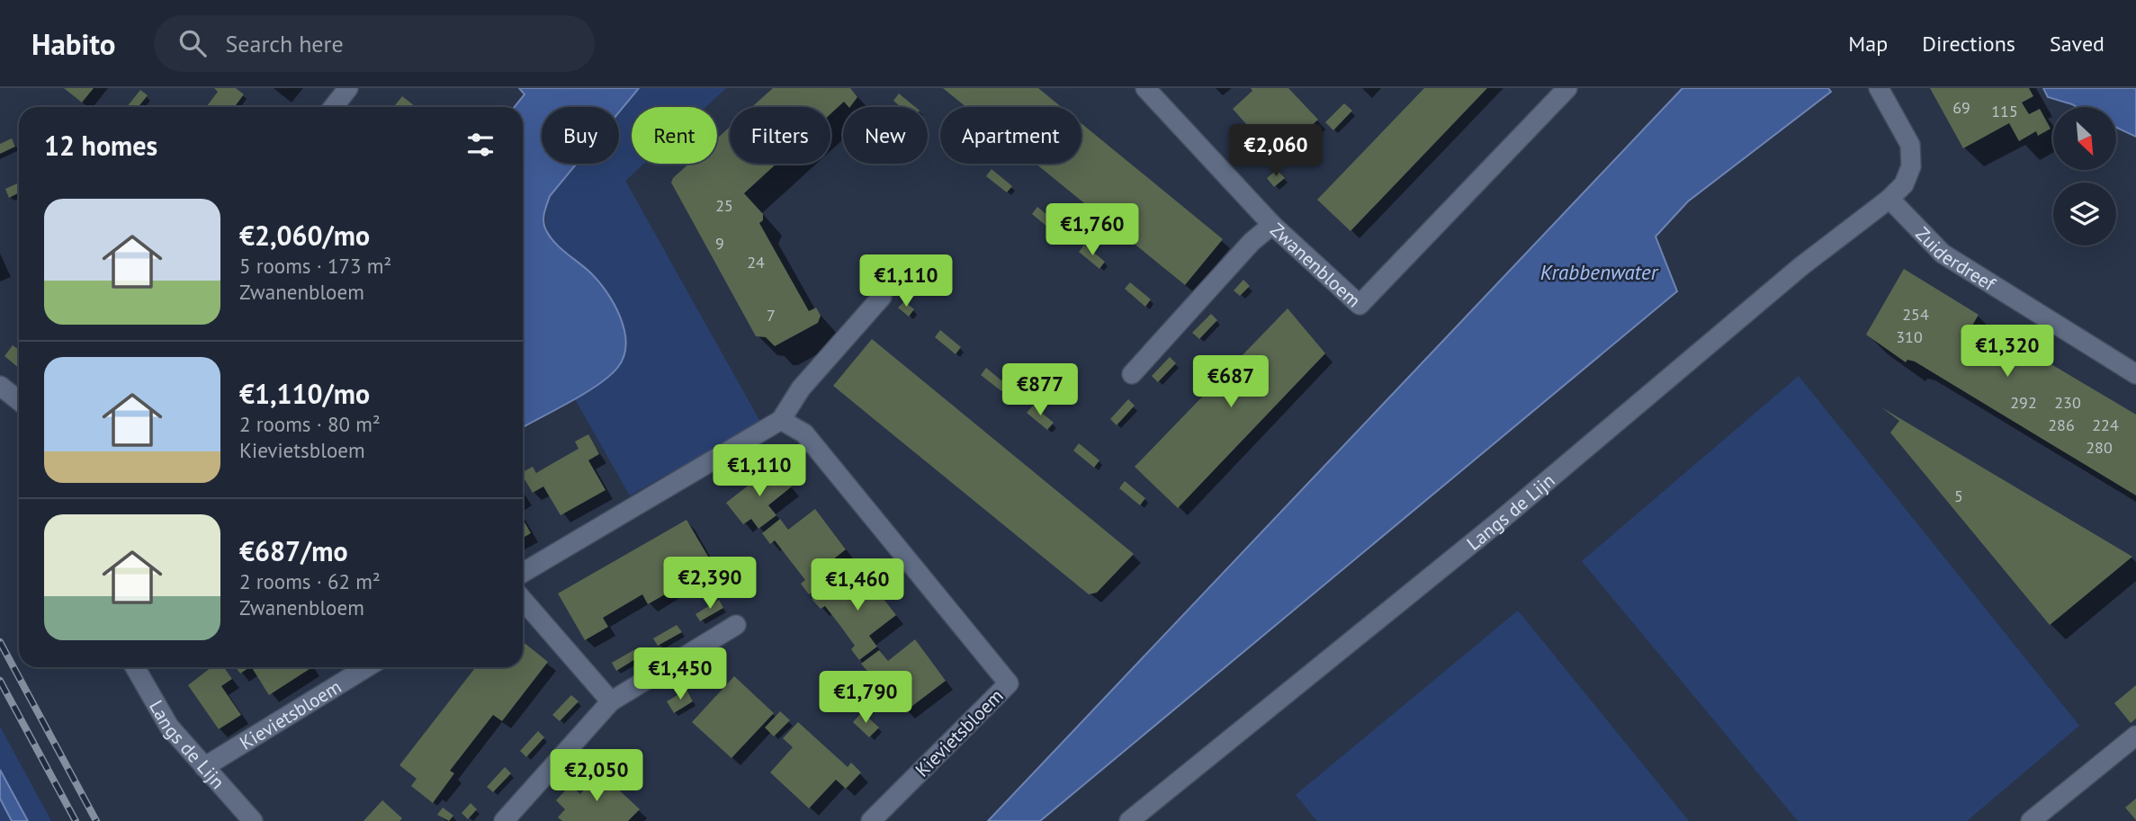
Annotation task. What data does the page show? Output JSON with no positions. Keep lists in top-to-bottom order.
{
  "streets": {
    "street": [
      "Zuiderdreef",
      "Zwanenbloem",
      "Langs de Lijn",
      "Kievietsbloem"
    ]
  },
  "crossings": [
    ["Zuiderdreef", "Langs de Lijn"],
    ["Langs de Lijn", "Kievietsbloem"]
  ],
  "water": ["Krabbenwater"],
  "house_numbers": [
    "69",
    "115",
    "25",
    "9",
    "24",
    "254",
    "7",
    "310",
    "292",
    "230",
    "286",
    "224",
    "280",
    "5"
  ],
  "north": "bottom right",
  "page": {
    "header": "Habito",
    "search": "Search here",
    "nav": ["Map", "Directions", "Saved"],
    "chip": [
      "Buy",
      "Rent",
      "Filters",
      "New",
      "Apartment"
    ],
    "heading": "12 homes",
    "price": [
      "€2,060",
      "€1,760",
      "€1,110",
      "€1,320",
      "€687",
      "€877",
      "€1,110",
      "€2,390",
      "€1,460",
      "€1,450",
      "€1,790",
      "€2,050"
    ],
    "list": [
      {
        "name": "€2,060/mo",
        "note": "5 rooms · 173 m² · Zwanenbloem"
      },
      {
        "name": "€1,110/mo",
        "note": "2 rooms · 80 m² · Kievietsbloem"
      },
      {
        "name": "€687/mo",
        "note": "2 rooms · 62 m² · Zwanenbloem"
      }
    ]
  }
}
